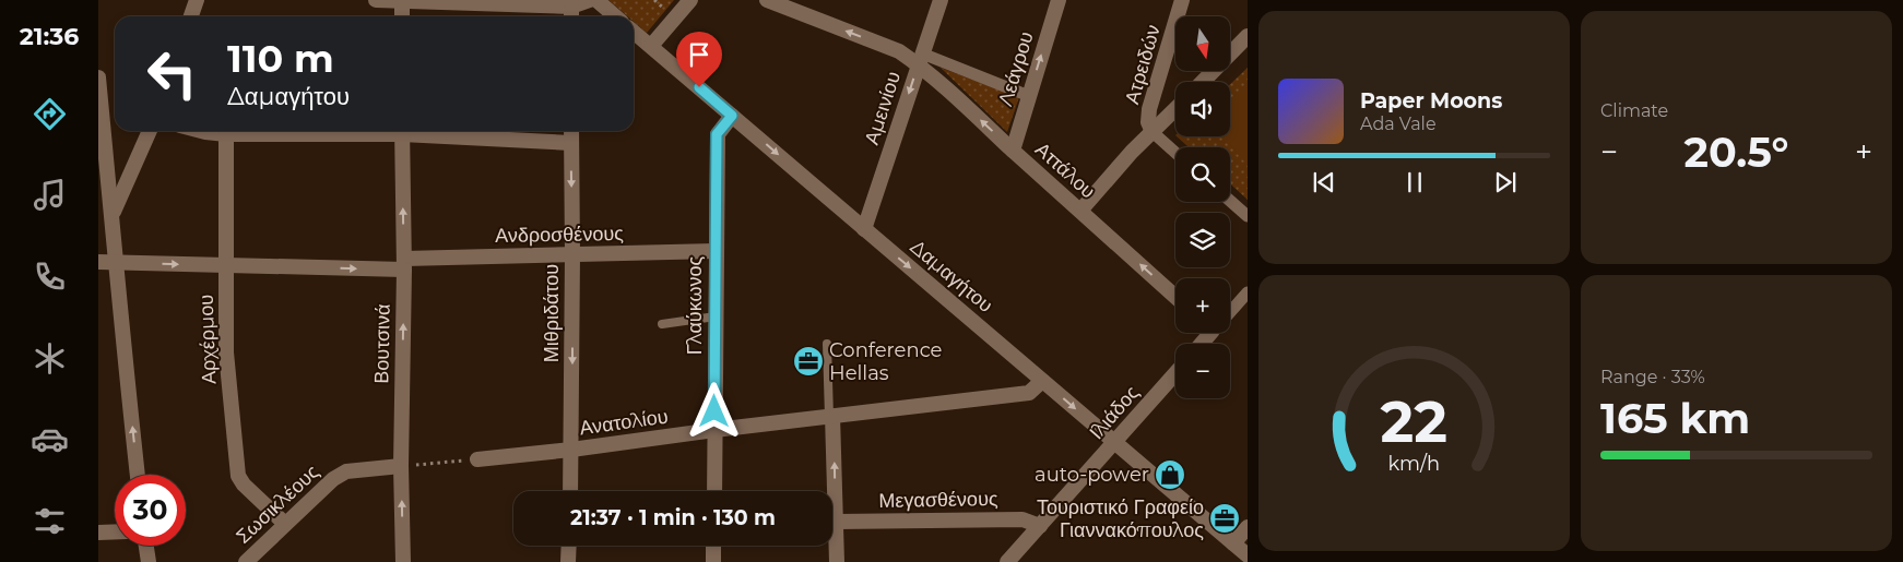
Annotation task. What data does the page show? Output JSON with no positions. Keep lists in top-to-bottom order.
{
  "streets": {
    "street": [
      "Ατρειδών",
      "Λεάγρου",
      "Αμεινίου",
      "Αττάλου",
      "Ανδροσθένους",
      "Δαμαγήτου",
      "Γλαύκωνος",
      "Μιθριδάτου",
      "Αρχέρμου",
      "Βουτσινά",
      "Ιλιάδος",
      "Ανατολίου",
      "Μεγασθένους",
      "Σωσικλέους"
    ]
  },
  "crossings": [
    ["Ατρειδών", "Αττάλου"],
    ["Λεάγρου", "Αττάλου"],
    ["Αμεινίου", "Αττάλου"],
    ["Αμεινίου", "Δαμαγήτου"],
    ["Ανδροσθένους", "Γλαύκωνος"],
    ["Ανδροσθένους", "Μιθριδάτου"],
    ["Ανδροσθένους", "Αρχέρμου"],
    ["Ανδροσθένους", "Βουτσινά"],
    ["Δαμαγήτου", "Γλαύκωνος"],
    ["Δαμαγήτου", "Ιλιάδος"],
    ["Δαμαγήτου", "Ανατολίου"],
    ["Γλαύκωνος", "Ανατολίου"],
    ["Μιθριδάτου", "Ανατολίου"],
    ["Αρχέρμου", "Σωσικλέους"],
    ["Βουτσινά", "Σωσικλέους"],
    ["Ιλιάδος", "Μεγασθένους"]
  ],
  "one_way": [
    "Λεάγρου",
    "Αμεινίου",
    "Δαμαγήτου",
    "Μιθριδάτου",
    "Βουτσινά"
  ],
  "places": {
    "office": ["Conference Hellas", "Τουριστικό Γραφείο Γιαννακόπουλος"],
    "shop": ["auto-power"]
  },
  "north": "bottom",
  "page": {
    "tabs": "21:36",
    "tile": [
      "Climate",
      ["Range · 33%", "165 km"]
    ],
    "map_buttons": ["+", "−"],
    "turn": ["110 m", "Δαμαγήτου"],
    "song": ["Paper Moons", "Ada Vale"],
    "heat": ["−", "20.5°", "+"],
    "limit": "30",
    "trip": "21:37 · 1 min · 130 m",
    "gauge": ["22", "km/h"]
  }
}
